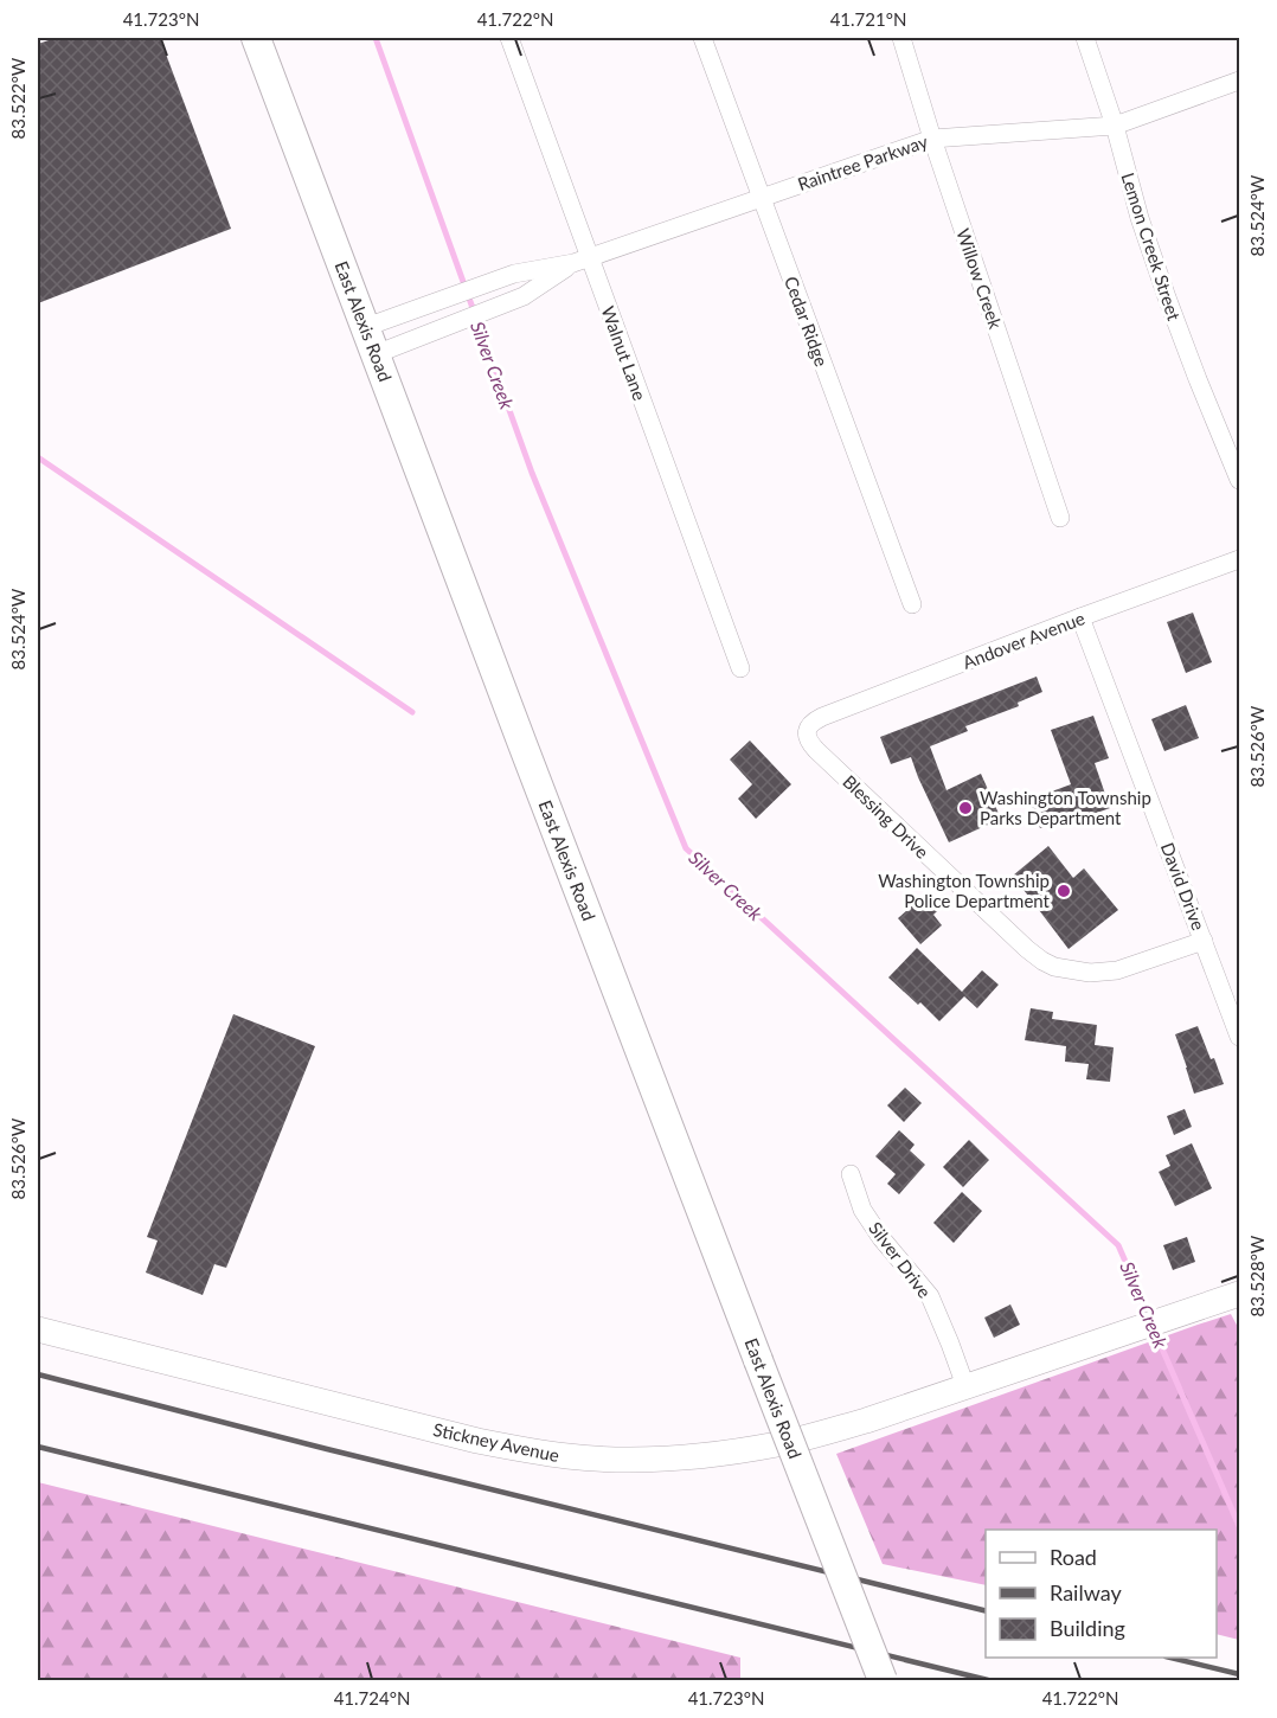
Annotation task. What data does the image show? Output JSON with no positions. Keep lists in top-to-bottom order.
{
  "streets": {
    "main road": ["East Alexis Road"],
    "street": [
      "Raintree Parkway",
      "Lemon Creek Street",
      "Willow Creek",
      "Cedar Ridge",
      "Walnut Lane",
      "Andover Avenue",
      "Blessing Drive",
      "David Drive",
      "Silver Drive",
      "Stickney Avenue"
    ]
  },
  "crossings": [
    ["Raintree Parkway", "Lemon Creek Street"],
    ["Raintree Parkway", "Willow Creek"],
    ["Raintree Parkway", "East Alexis Road"],
    ["Raintree Parkway", "Cedar Ridge"],
    ["Raintree Parkway", "Walnut Lane"],
    ["Andover Avenue", "Blessing Drive"],
    ["Andover Avenue", "David Drive"],
    ["Blessing Drive", "David Drive"],
    ["Silver Drive", "Stickney Avenue"]
  ],
  "water": ["Silver Creek"],
  "places": ["Washington Township Parks Department", "Washington Township Police Department"],
  "legend": ["Road", "Railway", "Building"],
  "coordinates": [
    "41.723°N",
    "41.722°N",
    "41.721°N",
    "83.522°W",
    "83.524°W",
    "83.526°W",
    "83.528°W",
    "41.724°N"
  ]
}
